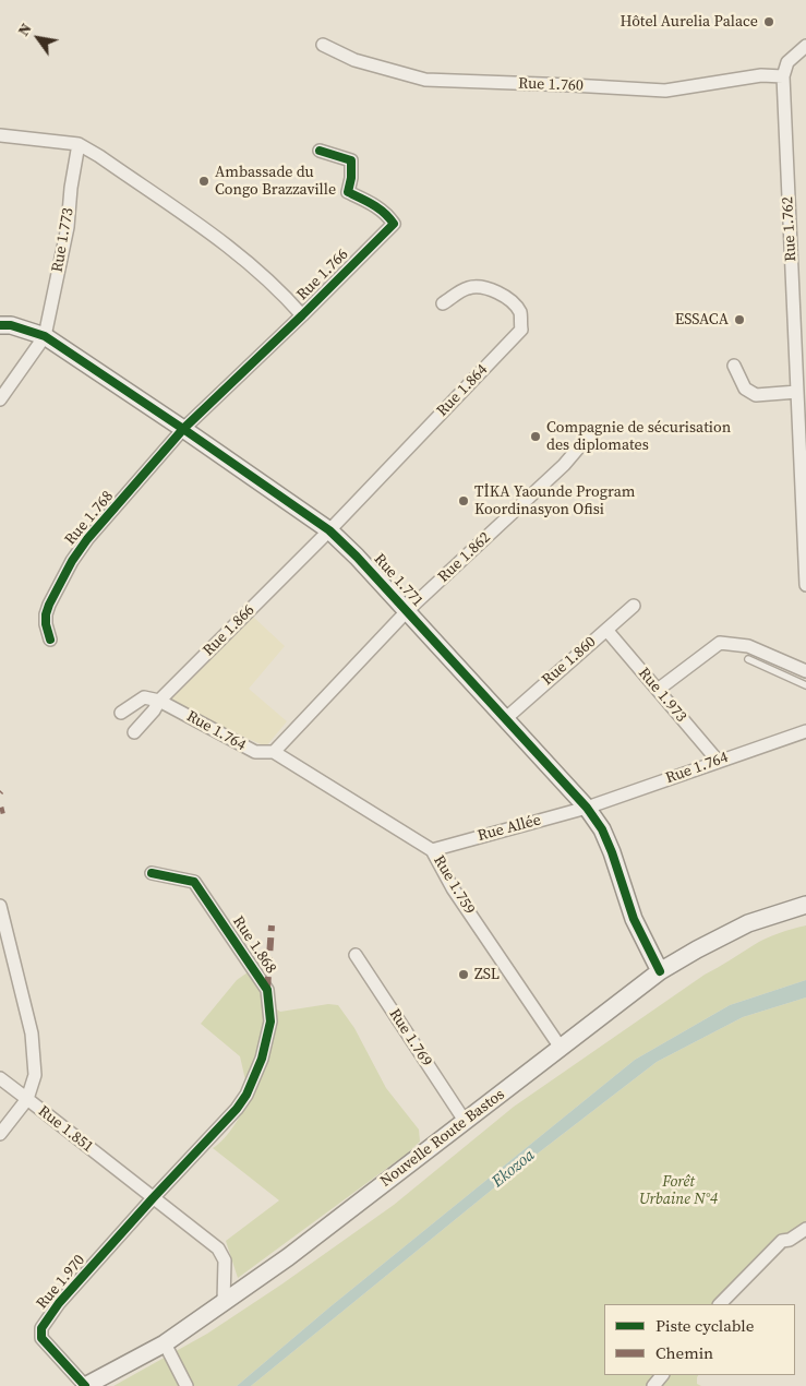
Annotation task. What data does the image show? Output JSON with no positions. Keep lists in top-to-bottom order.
{
  "streets": {
    "street": [
      "Rue 1.760",
      "Rue 1.762",
      "Rue 1.773",
      "Rue 1.766",
      "Rue 1.864",
      "Rue 1.768",
      "Rue 1.862",
      "Rue 1.771",
      "Rue 1.866",
      "Rue 1.860",
      "Rue 1.973",
      "Rue 1.764",
      "Rue Allée",
      "Rue 1.759",
      "Rue 1.868",
      "Rue 1.769",
      "Rue 1.851",
      "Nouvelle Route Bastos",
      "Rue 1.970"
    ]
  },
  "crossings": [
    ["Rue 1.760", "Rue 1.762"],
    ["Rue 1.773", "Rue 1.771"],
    ["Rue 1.766", "Rue 1.768"],
    ["Rue 1.766", "Rue 1.771"],
    ["Rue 1.864", "Rue 1.771"],
    ["Rue 1.864", "Rue 1.866"],
    ["Rue 1.768", "Rue 1.771"],
    ["Rue 1.862", "Rue 1.771"],
    ["Rue 1.862", "Rue 1.764"],
    ["Rue 1.862", "Rue 1.759"],
    ["Rue 1.771", "Rue 1.866"],
    ["Rue 1.771", "Rue 1.860"],
    ["Rue 1.771", "Rue 1.764"],
    ["Rue 1.771", "Rue Allée"],
    ["Rue 1.771", "Nouvelle Route Bastos"],
    ["Rue 1.866", "Rue 1.764"],
    ["Rue 1.860", "Rue 1.973"],
    ["Rue 1.973", "Rue 1.764"],
    ["Rue 1.764", "Rue Allée"],
    ["Rue 1.764", "Rue 1.759"],
    ["Rue Allée", "Rue 1.759"],
    ["Rue 1.759", "Nouvelle Route Bastos"],
    ["Rue 1.868", "Rue 1.851"],
    ["Rue 1.868", "Rue 1.970"],
    ["Rue 1.769", "Nouvelle Route Bastos"],
    ["Rue 1.851", "Nouvelle Route Bastos"],
    ["Rue 1.851", "Rue 1.970"],
    ["Nouvelle Route Bastos", "Rue 1.970"]
  ],
  "water": ["Ekozoa"],
  "parks": ["Forêt Urbaine N°4"],
  "places": [
    "Hôtel Aurelia Palace",
    "Ambassade du Congo Brazzaville",
    "ESSACA",
    "Compagnie de sécurisation des diplomates",
    "TİKA Yaounde Program Koordinasyon Ofisi",
    "ZSL"
  ],
  "legend": ["Piste cyclable", "Chemin"],
  "north": "top left"
}
